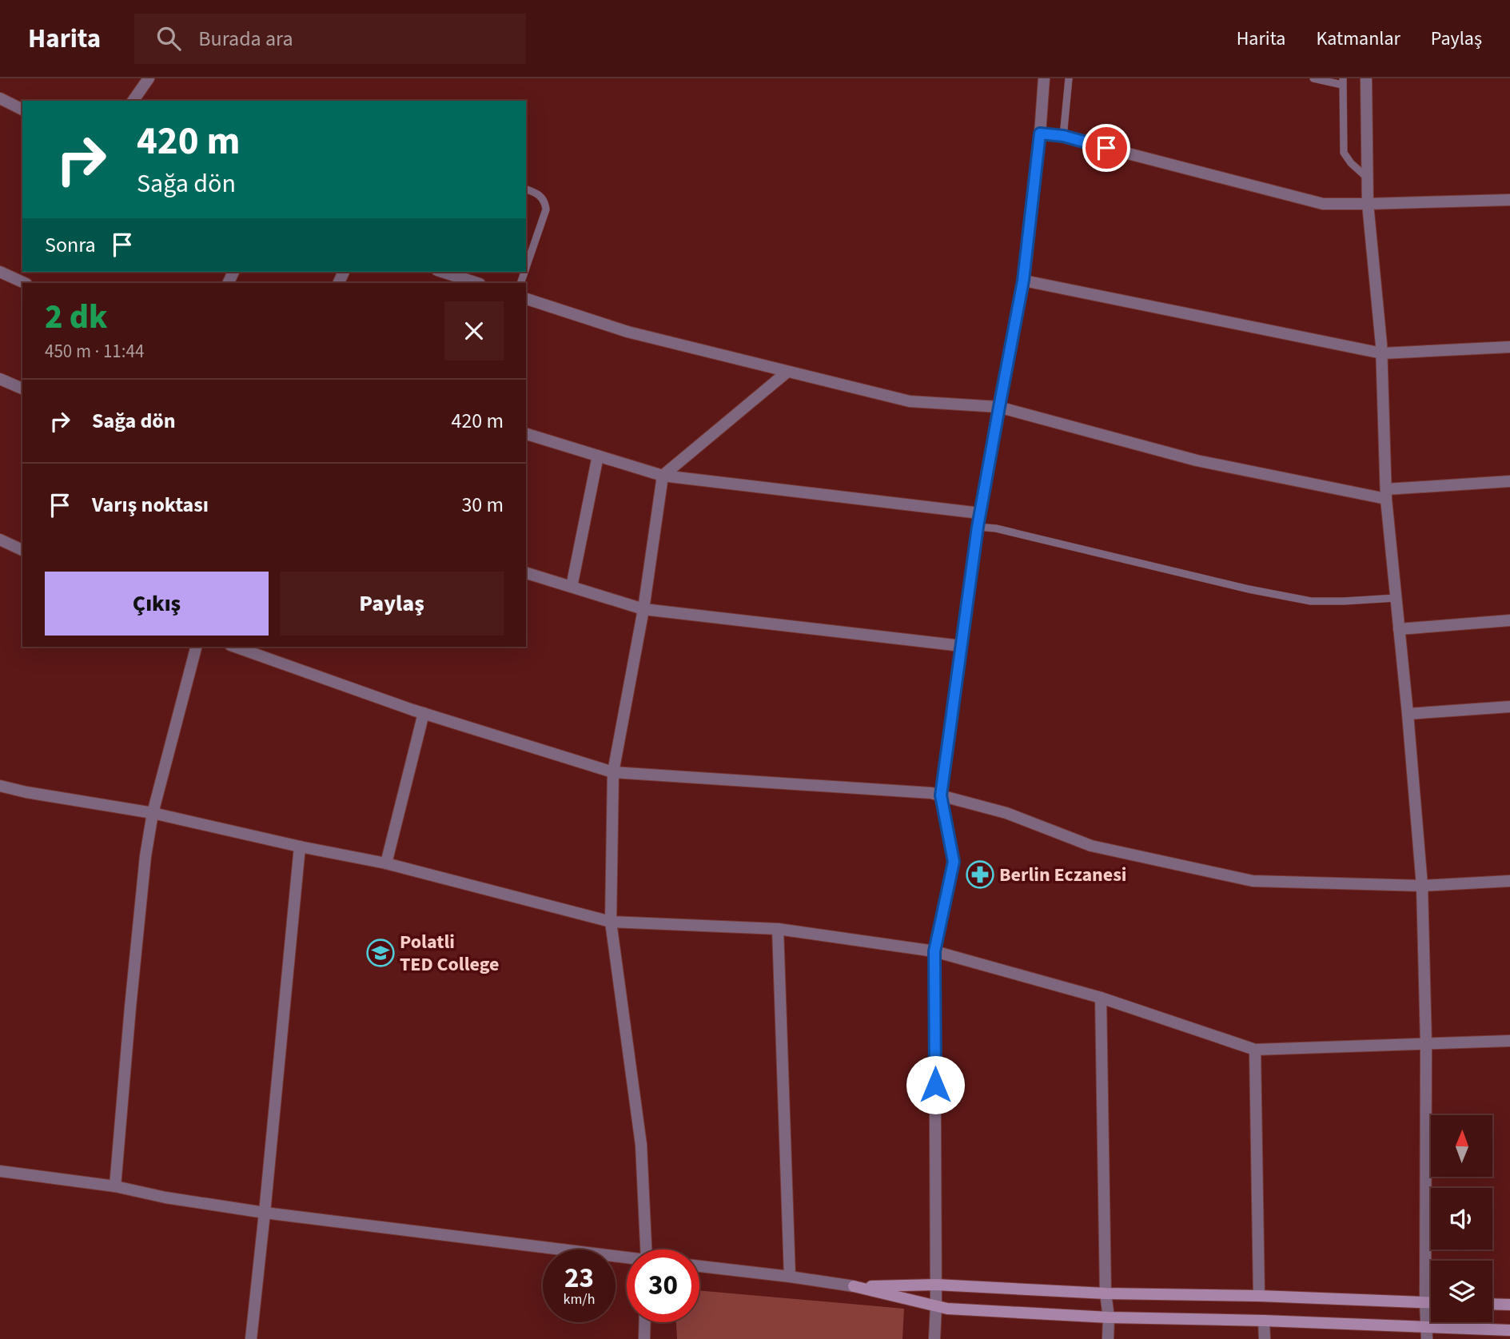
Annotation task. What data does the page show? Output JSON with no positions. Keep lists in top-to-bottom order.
{
  "places": {
    "pharmacy": ["Berlin Eczanesi"],
    "school or university": ["Polatli TED College"]
  },
  "north": "top",
  "page": {
    "header": "Harita",
    "search": "Burada ara",
    "nav": ["Harita", "Katmanlar", "Paylaş"],
    "turn": ["420 m", "Sağa dön"],
    "then": "Sonra",
    "heading": ["2 dk", "450 m · 11:44"],
    "list": [
      {
        "name": "Sağa dön",
        "value": "420 m"
      },
      {
        "name": "Varış noktası",
        "value": "30 m"
      }
    ],
    "buttons": ["Çıkış", "Paylaş"],
    "speed": "23 km/h",
    "limit": "30"
  }
}
